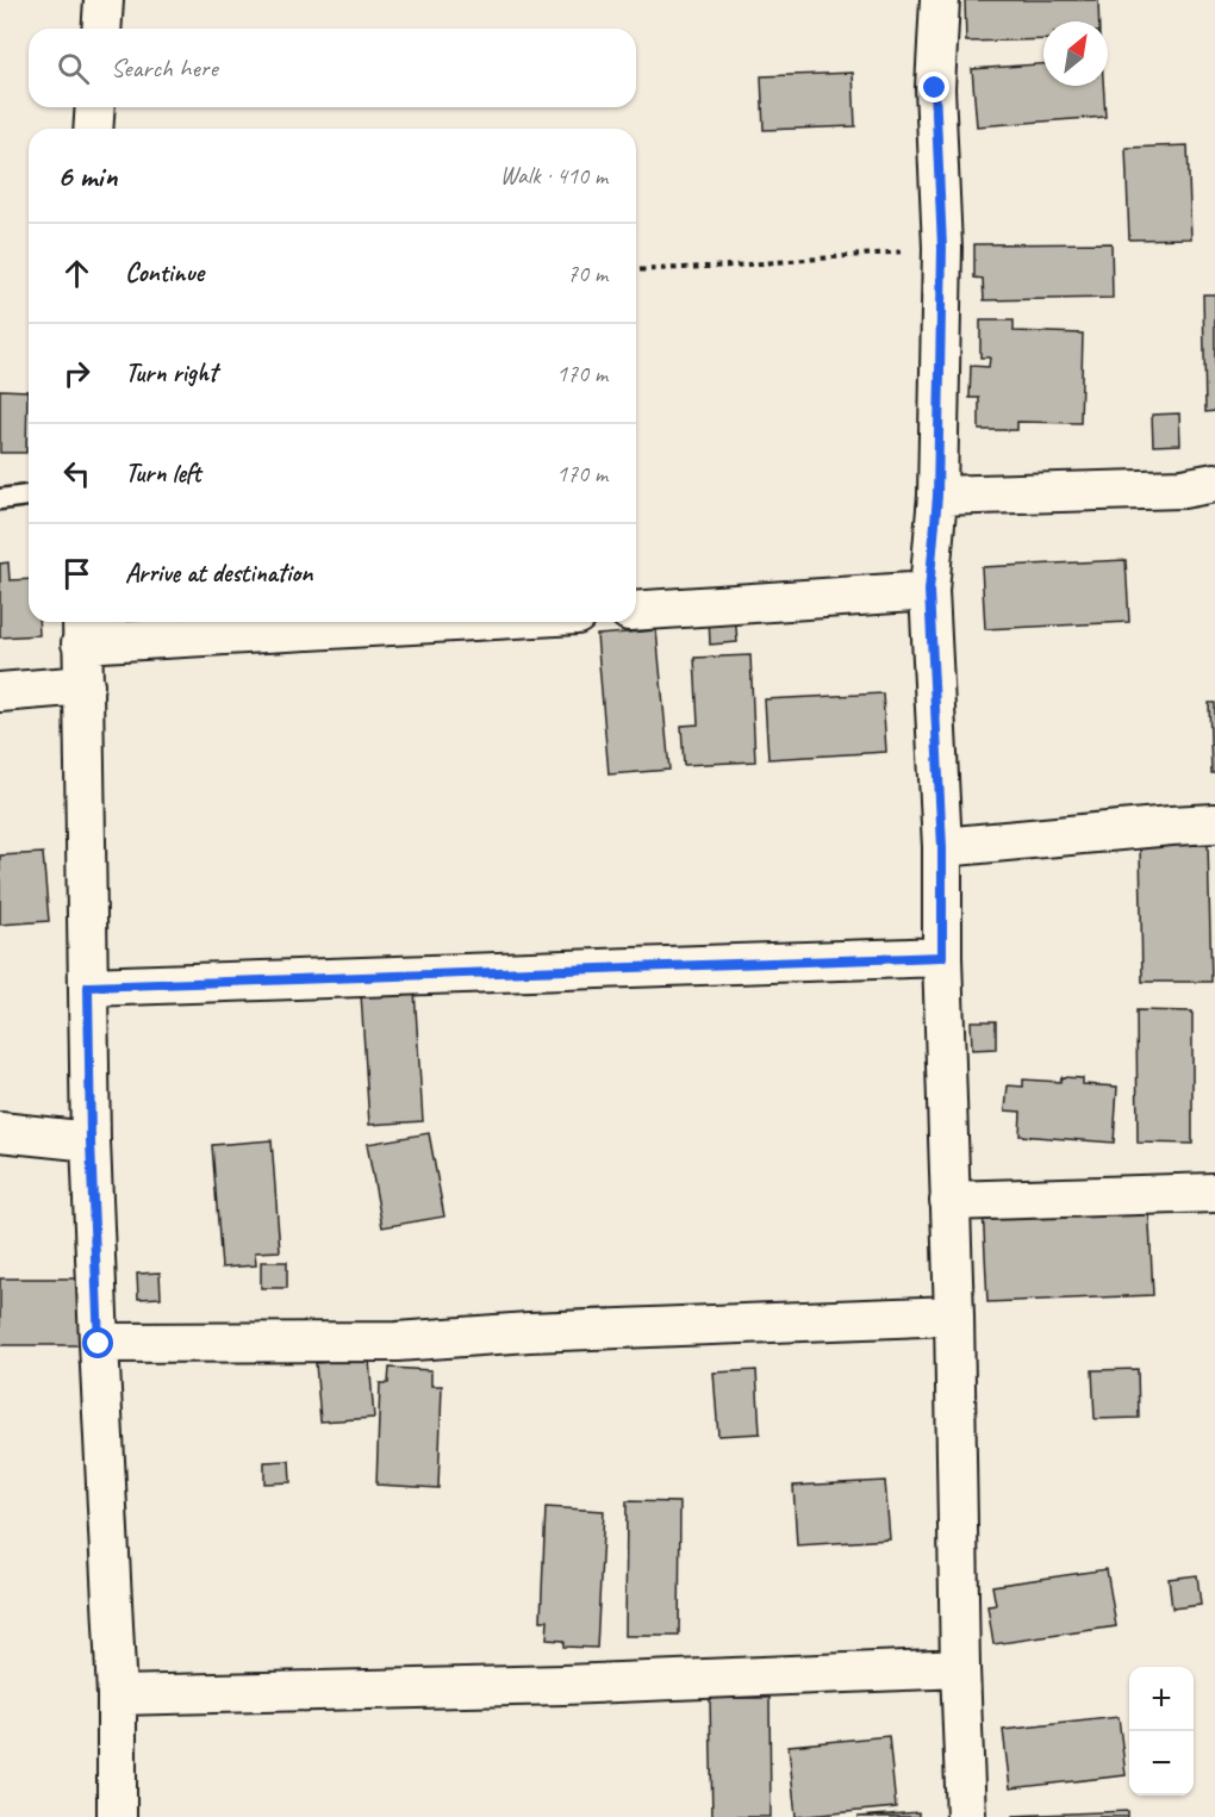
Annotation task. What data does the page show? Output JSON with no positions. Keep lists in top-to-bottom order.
{
  "north": "top right",
  "page": {
    "search": "Search here",
    "heading": ["6 min", "Walk · 410 m"],
    "list": [
      ["Continue", "70 m"],
      ["Turn right", "170 m"],
      ["Turn left", "170 m"],
      "Arrive at destination"
    ],
    "map_buttons": ["+", "−"]
  }
}
